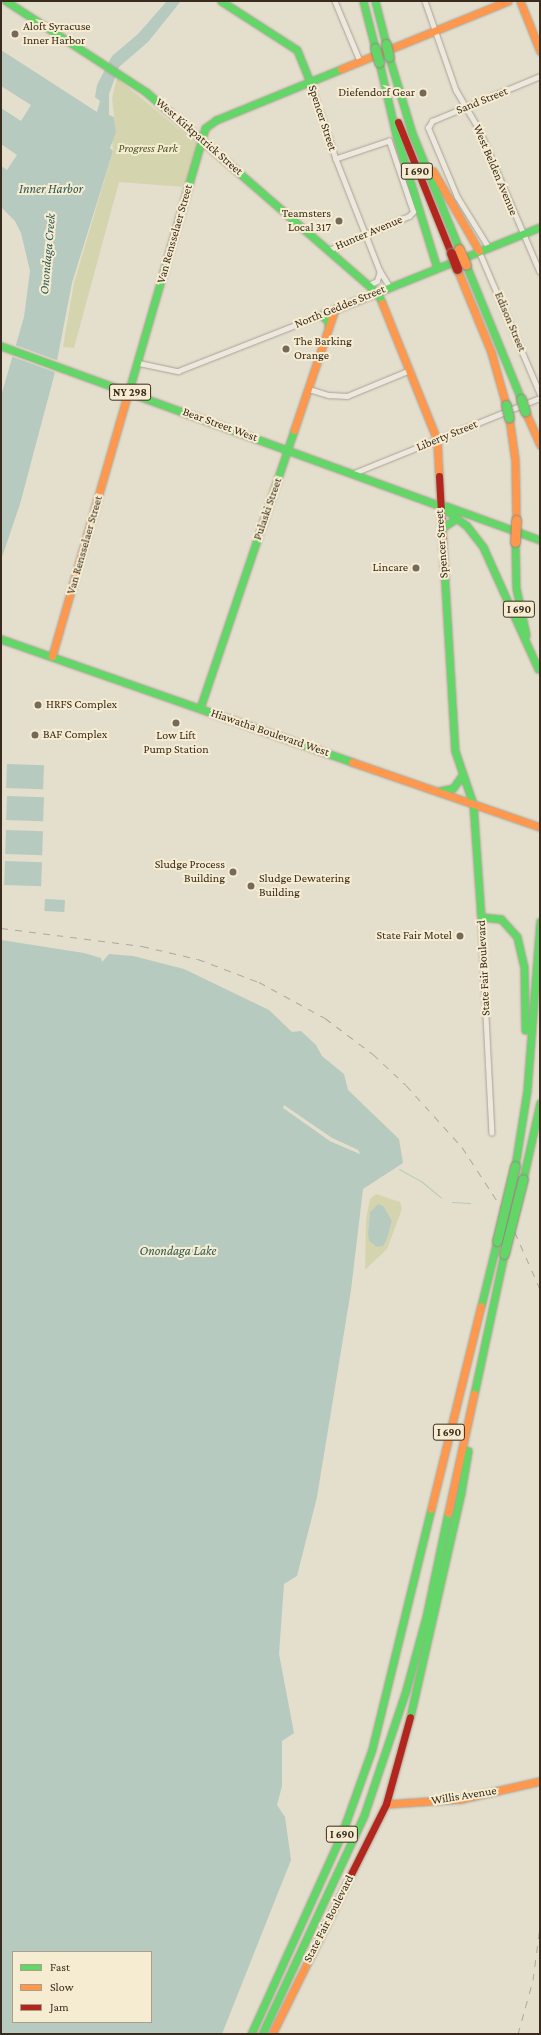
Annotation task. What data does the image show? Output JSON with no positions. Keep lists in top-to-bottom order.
{
  "streets": {
    "main road": [
      "Spencer Street",
      "West Kirkpatrick Street",
      "I 690",
      "Van Rensselaer Street",
      "North Geddes Street",
      "NY 298",
      "Bear Street West",
      "Pulaski Street",
      "Hiawatha Boulevard West",
      "State Fair Boulevard",
      "Willis Avenue"
    ],
    "street": [
      "Sand Street",
      "West Belden Avenue",
      "Hunter Avenue",
      "Edison Street",
      "Liberty Street"
    ]
  },
  "crossings": [
    ["Sand Street", "West Belden Avenue"],
    ["Sand Street", "Edison Street"],
    ["Spencer Street", "West Kirkpatrick Street"],
    ["Spencer Street", "Hunter Avenue"],
    ["Spencer Street", "Van Rensselaer Street"],
    ["Spencer Street", "North Geddes Street"],
    ["Spencer Street", "Bear Street West"],
    ["Spencer Street", "Liberty Street"],
    ["Spencer Street", "Hiawatha Boulevard West"],
    ["Spencer Street", "State Fair Boulevard"],
    ["West Kirkpatrick Street", "Hunter Avenue"],
    ["West Kirkpatrick Street", "Van Rensselaer Street"],
    ["West Kirkpatrick Street", "North Geddes Street"],
    ["West Belden Avenue", "Van Rensselaer Street"],
    ["West Belden Avenue", "North Geddes Street"],
    ["I 690", "State Fair Boulevard"],
    ["Van Rensselaer Street", "North Geddes Street"],
    ["Van Rensselaer Street", "Bear Street West"],
    ["Van Rensselaer Street", "Hiawatha Boulevard West"],
    ["North Geddes Street", "Edison Street"],
    ["North Geddes Street", "Pulaski Street"],
    ["Bear Street West", "Liberty Street"],
    ["Bear Street West", "Pulaski Street"],
    ["Pulaski Street", "Hiawatha Boulevard West"],
    ["Hiawatha Boulevard West", "State Fair Boulevard"],
    ["State Fair Boulevard", "Willis Avenue"]
  ],
  "water": ["Inner Harbor", "Onondaga Creek", "Onondaga Lake"],
  "parks": ["Progress Park"],
  "places": [
    "Aloft Syracuse Inner Harbor",
    "Diefendorf Gear",
    "Teamsters Local 317",
    "The Barking Orange",
    "Lincare",
    "HRFS Complex",
    "Low Lift Pump Station",
    "BAF Complex",
    "Sludge Process Building",
    "Sludge Dewatering Building",
    "State Fair Motel"
  ],
  "legend": ["Fast", "Slow", "Jam"]
}
